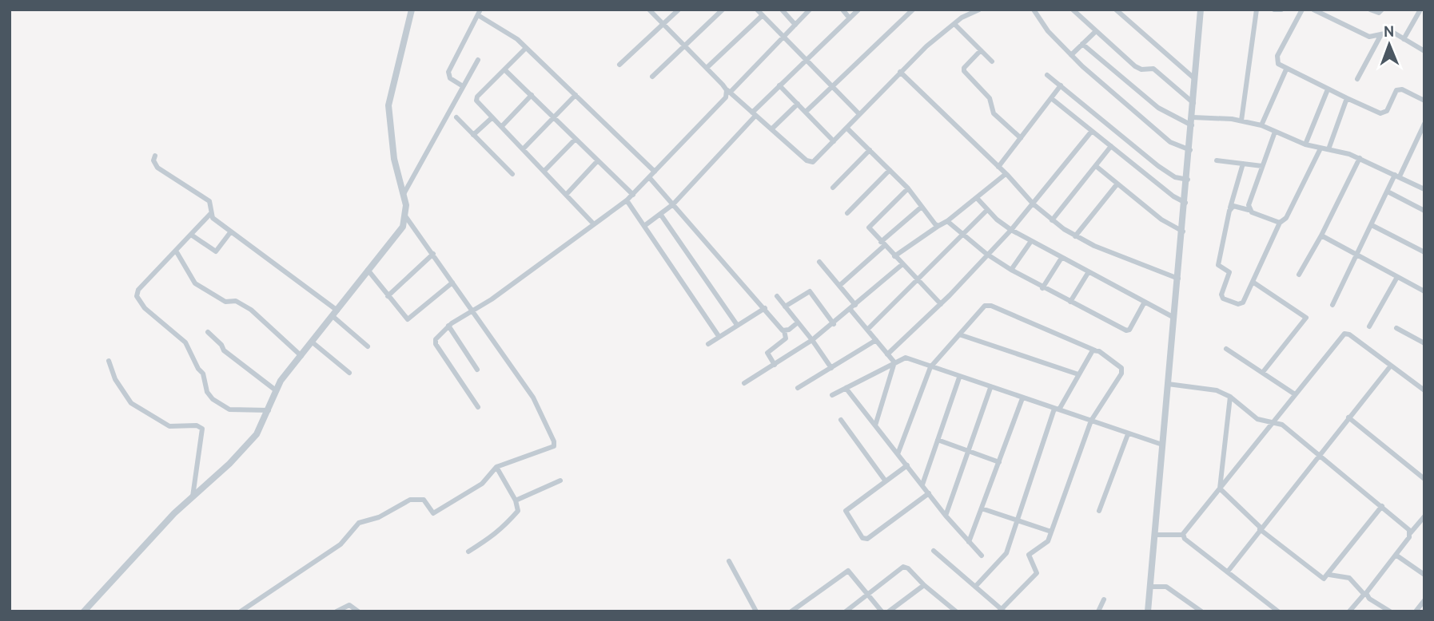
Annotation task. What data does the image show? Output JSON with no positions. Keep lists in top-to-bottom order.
{
  "north": "top"
}
